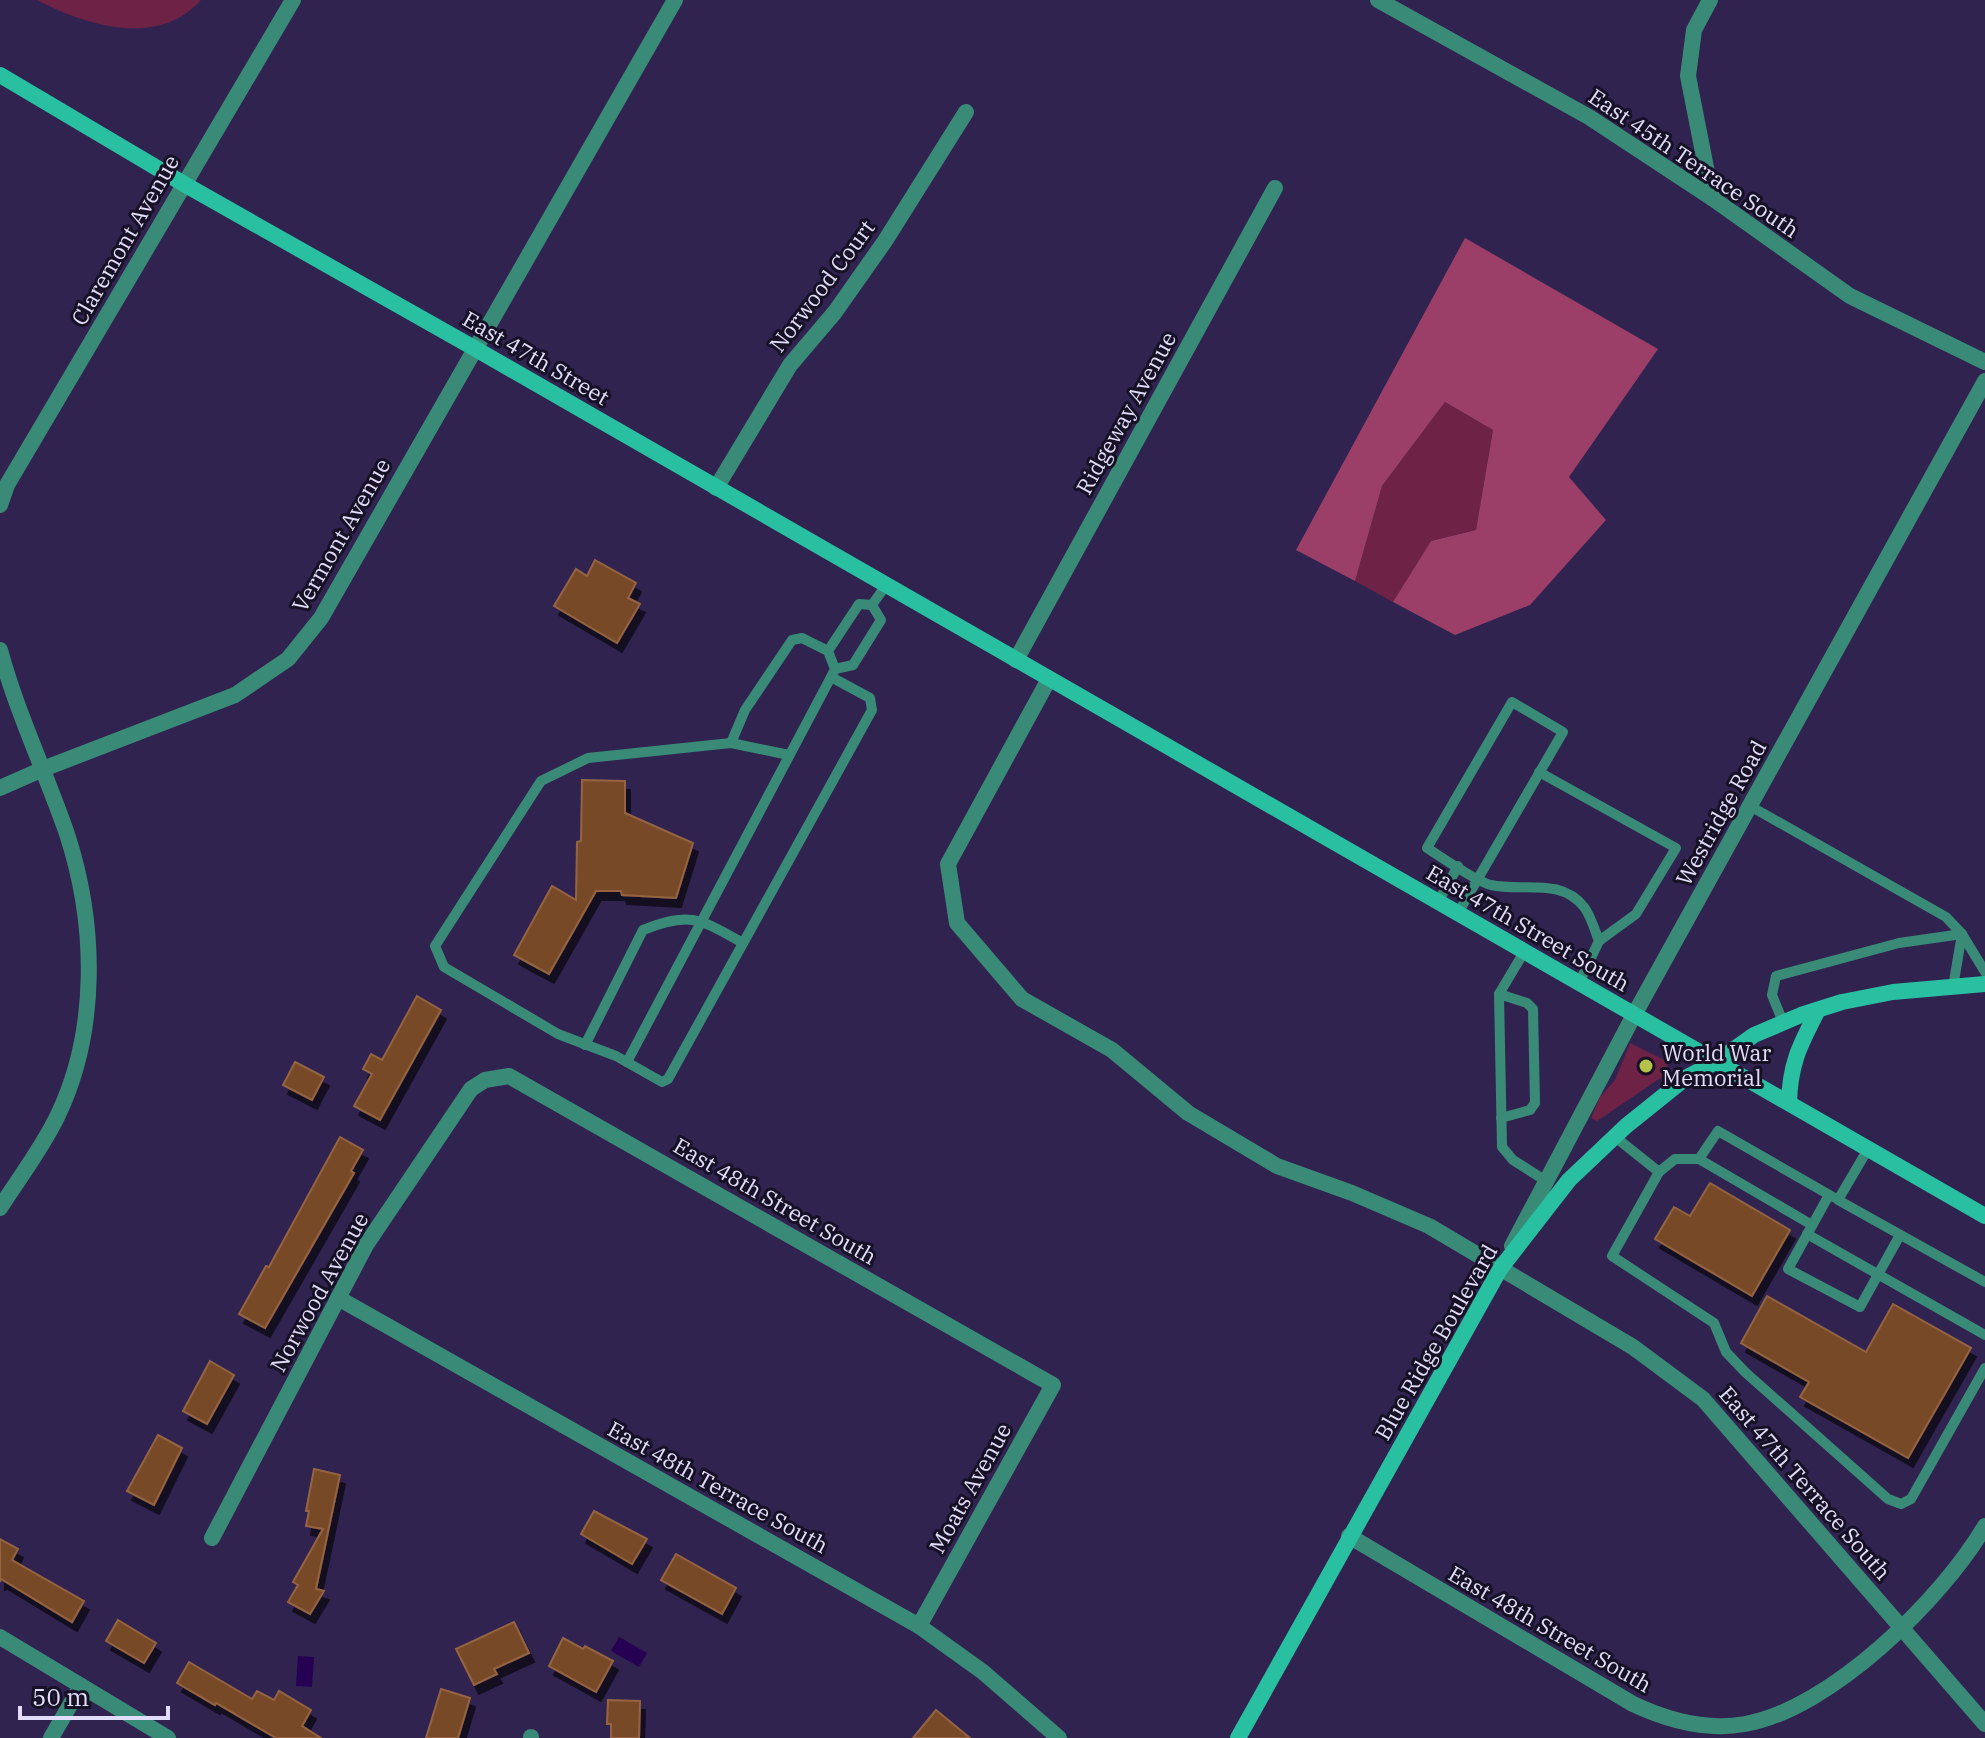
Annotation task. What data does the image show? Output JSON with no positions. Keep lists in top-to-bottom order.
{
  "streets": {
    "main road": ["East 47th Street", "East 47th Street South", "Blue Ridge Boulevard"],
    "street": [
      "East 45th Terrace South",
      "Claremont Avenue",
      "Norwood Court",
      "Ridgeway Avenue",
      "Vermont Avenue",
      "Westridge Road",
      "East 48th Street South",
      "Norwood Avenue",
      "East 47th Terrace South",
      "East 48th Terrace South",
      "Moats Avenue"
    ]
  },
  "crossings": [
    ["Claremont Avenue", "East 47th Street"],
    ["Norwood Court", "East 47th Street"],
    ["East 47th Street", "Ridgeway Avenue"],
    ["East 47th Street", "Vermont Avenue"],
    ["East 47th Street", "East 47th Street South"],
    ["East 47th Street", "East 47th Terrace South"],
    ["Westridge Road", "East 47th Street South"],
    ["Westridge Road", "Blue Ridge Boulevard"],
    ["Westridge Road", "East 47th Terrace South"],
    ["East 47th Street South", "Blue Ridge Boulevard"],
    ["East 47th Street South", "East 47th Terrace South"],
    ["East 48th Street South", "Norwood Avenue"],
    ["East 48th Street South", "Blue Ridge Boulevard"],
    ["East 48th Street South", "East 47th Terrace South"],
    ["East 48th Street South", "Moats Avenue"],
    ["Norwood Avenue", "East 48th Terrace South"],
    ["Blue Ridge Boulevard", "East 47th Terrace South"],
    ["East 48th Terrace South", "Moats Avenue"]
  ],
  "places": ["World War Memorial"],
  "scale_bar": "50 m"
}
